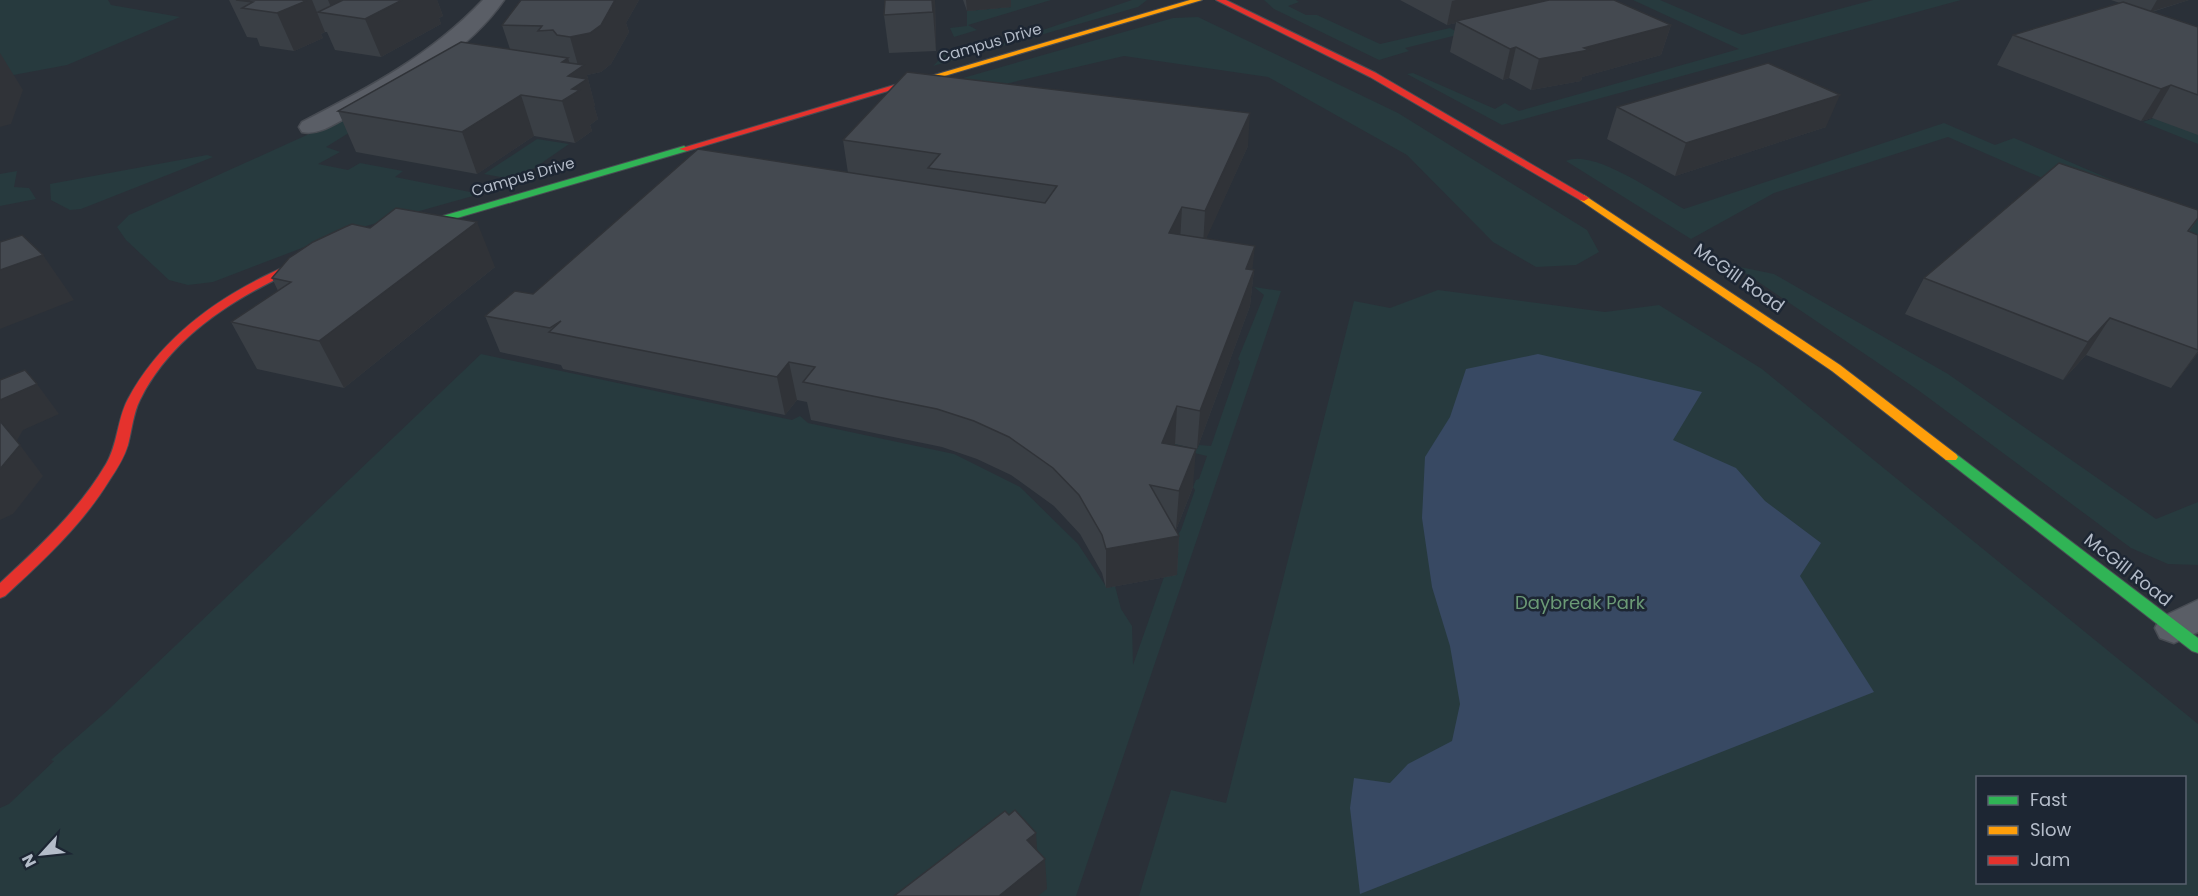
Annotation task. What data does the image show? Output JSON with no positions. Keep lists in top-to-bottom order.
{
  "streets": {
    "street": ["Campus Drive", "McGill Road"]
  },
  "parks": ["Daybreak Park"],
  "legend": ["Fast", "Slow", "Jam"],
  "north": "bottom left"
}
